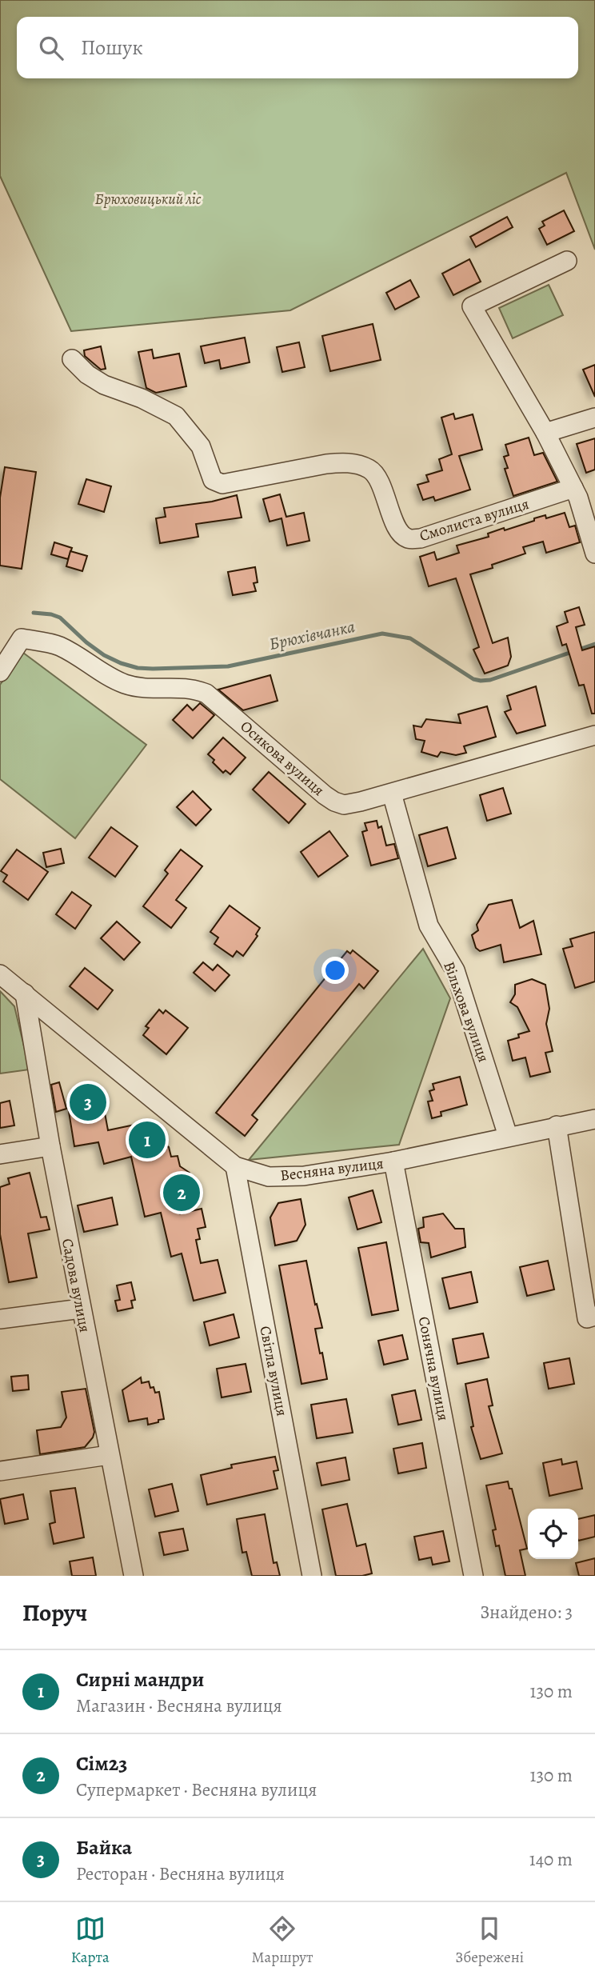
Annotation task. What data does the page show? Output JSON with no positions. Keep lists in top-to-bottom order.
{
  "streets": {
    "street": [
      "Смолиста вулиця",
      "Осикова вулиця",
      "Вільхова вулиця",
      "Весняна вулиця",
      "Садова вулиця",
      "Сонячна вулиця",
      "Світла вулиця"
    ]
  },
  "crossings": [
    ["Осикова вулиця", "Вільхова вулиця"],
    ["Вільхова вулиця", "Весняна вулиця"],
    ["Весняна вулиця", "Садова вулиця"],
    ["Весняна вулиця", "Сонячна вулиця"],
    ["Весняна вулиця", "Світла вулиця"]
  ],
  "water": ["Брюхівчанка"],
  "parks": ["Брюховицький ліс"],
  "page": {
    "search": "Пошук",
    "pins": ["3", "1", "2"],
    "heading": ["Поруч", "Знайдено: 3"],
    "list": [
      {
        "mark": "1",
        "name": "Сирні мандри",
        "note": "Магазин · Весняна вулиця",
        "value": "130 m"
      },
      {
        "mark": "2",
        "name": "Сім23",
        "note": "Супермаркет · Весняна вулиця",
        "value": "130 m"
      },
      {
        "mark": "3",
        "name": "Байка",
        "note": "Ресторан · Весняна вулиця",
        "value": "140 m"
      }
    ],
    "nav": ["Карта", "Маршрут", "Збережені"]
  }
}
